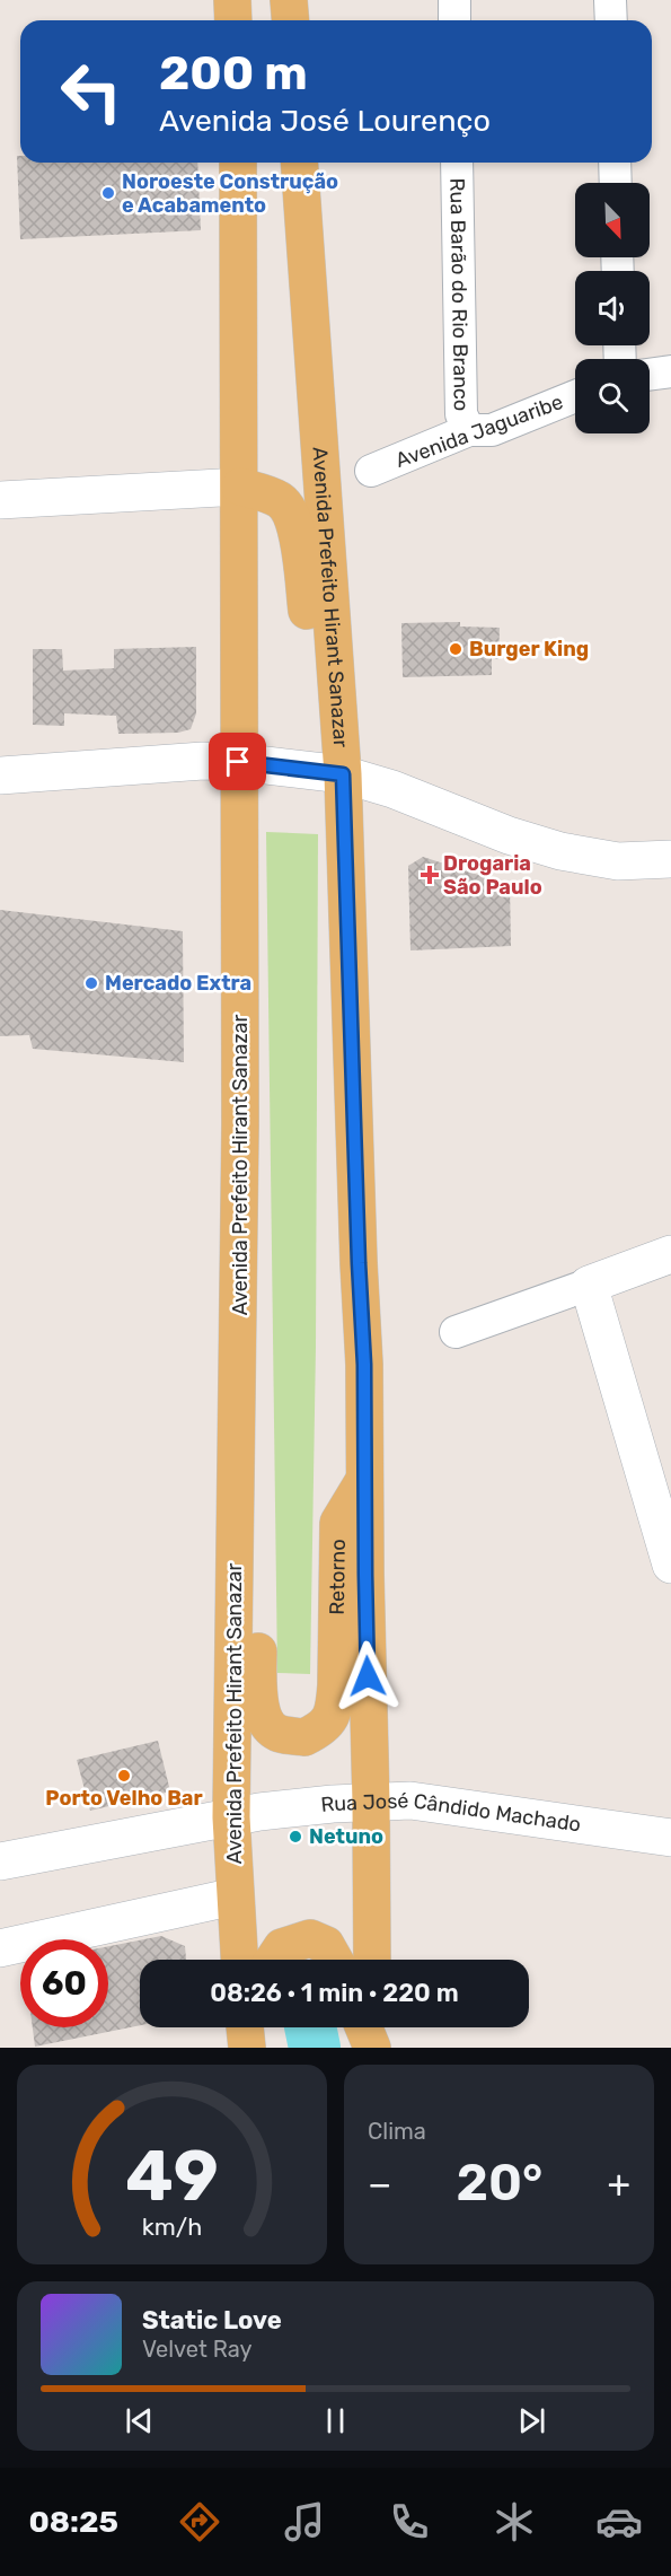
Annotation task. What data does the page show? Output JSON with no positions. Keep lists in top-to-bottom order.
{
  "streets": {
    "main road": ["Avenida Prefeito Hirant Sanazar", "Retorno", "Rua José Cândido Machado"],
    "street": ["Rua Barão do Rio Branco", "Avenida Jaguaribe"]
  },
  "crossings": [
    ["Rua Barão do Rio Branco", "Avenida Jaguaribe"],
    ["Avenida Prefeito Hirant Sanazar", "Retorno"],
    ["Avenida Prefeito Hirant Sanazar", "Rua José Cândido Machado"]
  ],
  "places": {
    "other": [
      "Noroeste Construção e Acabamento",
      "Burger King",
      "Mercado Extra",
      "Porto Velho Bar",
      "Netuno"
    ],
    "health": ["Drogaria São Paulo"]
  },
  "north": "bottom right",
  "page": {
    "turn": ["200 m", "Avenida José Lourenço"],
    "limit": "60",
    "trip": "08:26 · 1 min · 220 m",
    "tile": "Clima",
    "heat": ["−", "20°", "+"],
    "song": ["Static Love", "Velvet Ray"],
    "tabs": "08:25",
    "gauge": ["49", "km/h"]
  }
}
